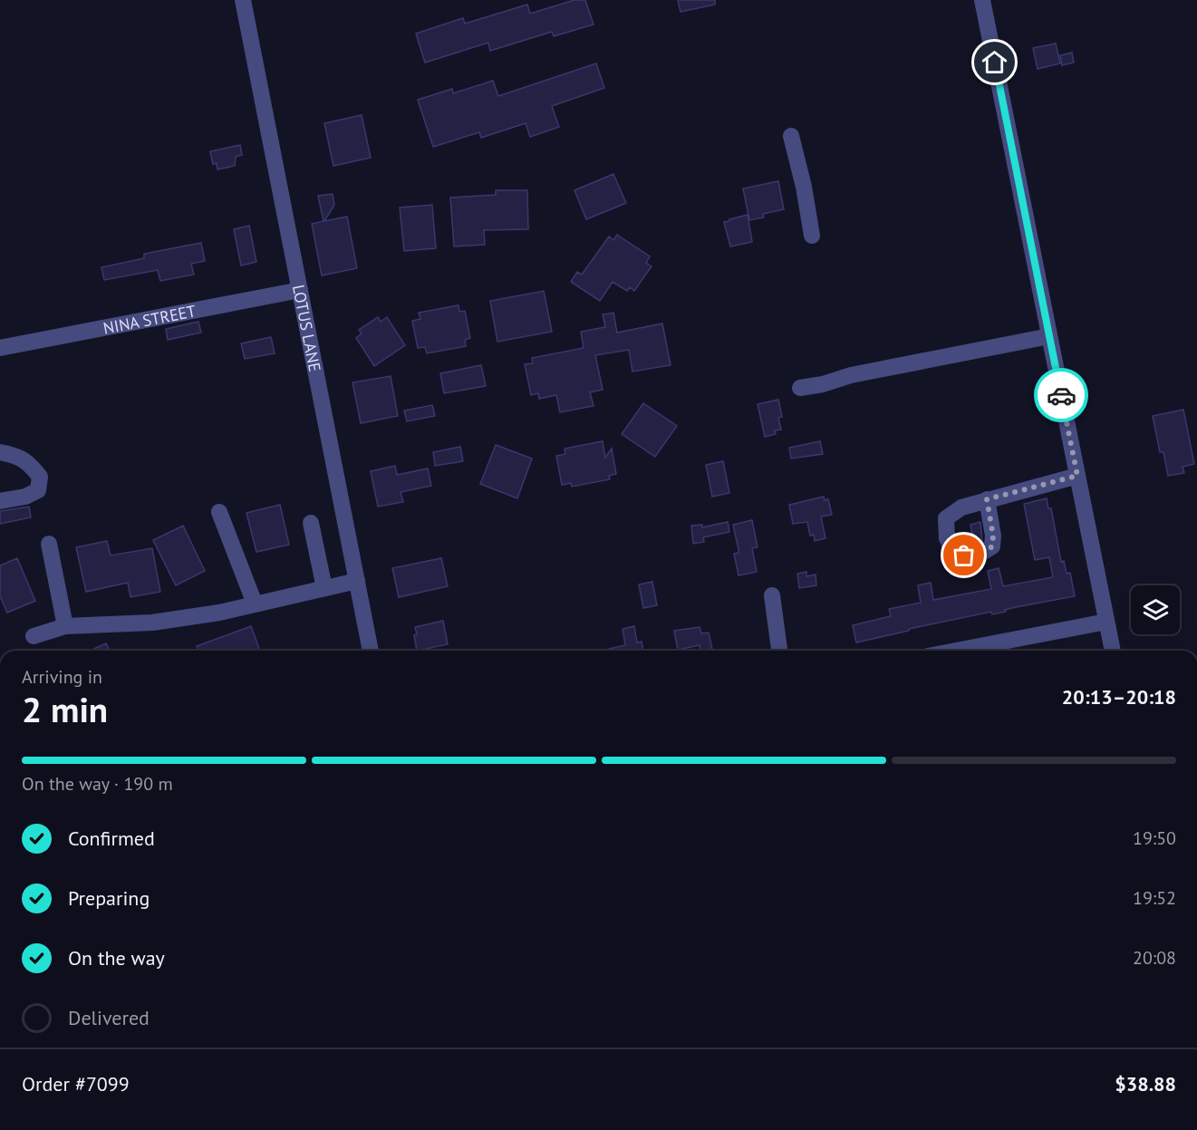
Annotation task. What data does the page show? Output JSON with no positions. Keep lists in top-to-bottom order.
{
  "streets": {
    "street": ["NINA STREET", "LOTUS LANE"]
  },
  "crossings": [
    ["NINA STREET", "LOTUS LANE"]
  ],
  "page": {
    "heading": ["2 min", "Arriving in", "20:13–20:18"],
    "panel": ["Order #7099", "$38.88"],
    "bar": "On the way · 190 m",
    "list": [
      ["Confirmed", "19:50"],
      ["Preparing", "19:52"],
      ["On the way", "20:08"],
      "Delivered"
    ]
  }
}
